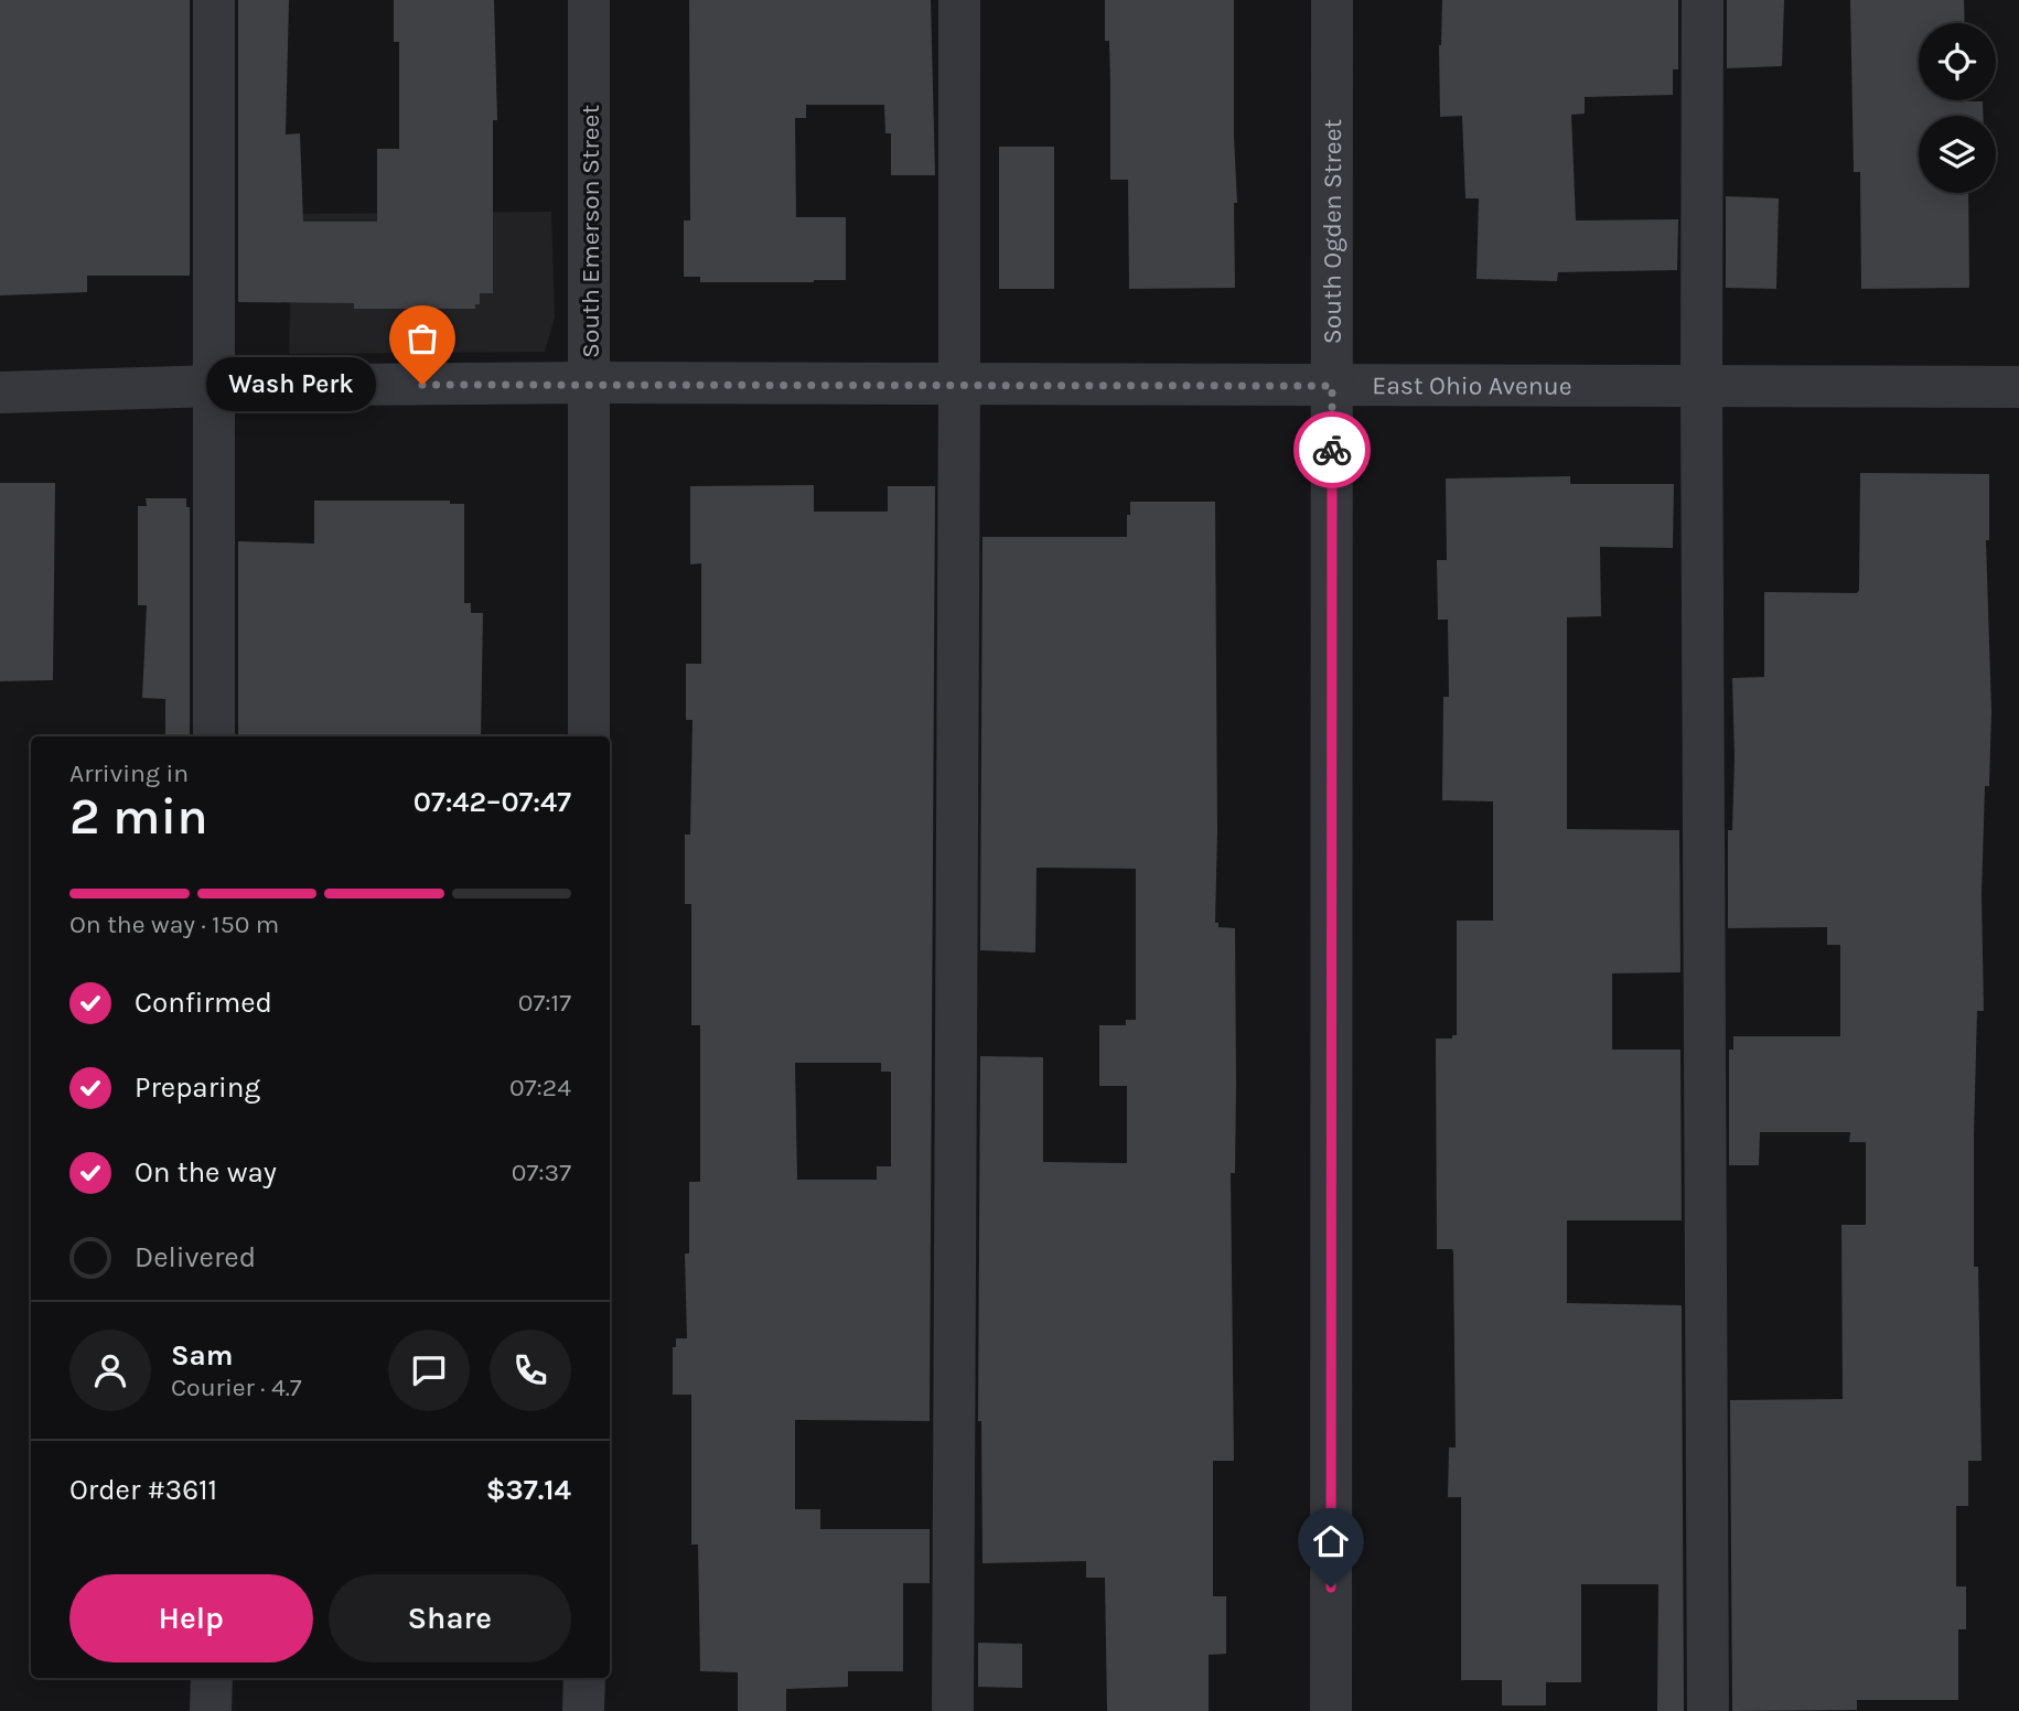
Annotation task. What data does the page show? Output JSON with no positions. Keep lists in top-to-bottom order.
{
  "streets": {
    "street": ["South Ogden Street", "South Emerson Street", "East Ohio Avenue"]
  },
  "crossings": [
    ["South Ogden Street", "East Ohio Avenue"],
    ["South Emerson Street", "East Ohio Avenue"]
  ],
  "places": ["Wash Perk"],
  "page": {
    "bubble": "Wash Perk",
    "heading": ["2 min", "Arriving in", "07:42–07:47"],
    "panel": [
      "Sam",
      "Courier · 4.7",
      "Order #3611",
      "$37.14"
    ],
    "bar": "On the way · 150 m",
    "list": [
      ["Confirmed", "07:17"],
      ["Preparing", "07:24"],
      ["On the way", "07:37"],
      "Delivered"
    ],
    "buttons": ["Help", "Share"]
  }
}
